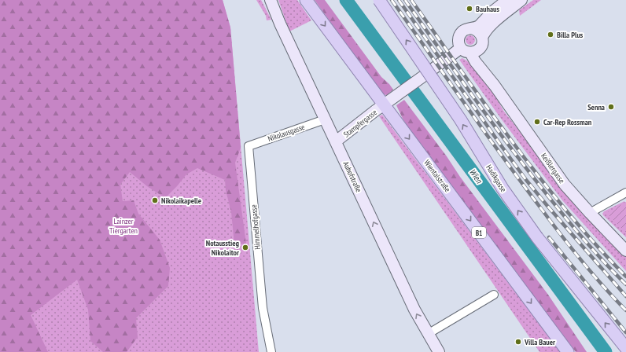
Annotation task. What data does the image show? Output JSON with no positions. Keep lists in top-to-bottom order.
{
  "streets": {
    "main road": ["Wientalstraße", "Hadikgasse", "B1"],
    "street": [
      "Stampfergasse",
      "Nikolausgasse",
      "Keißlergasse",
      "Auhofstraße",
      "Himmelhofgasse"
    ]
  },
  "crossings": [
    ["Stampfergasse", "Keißlergasse"],
    ["Stampfergasse", "Wientalstraße"],
    ["Stampfergasse", "Auhofstraße"],
    ["Nikolausgasse", "Auhofstraße"],
    ["Nikolausgasse", "Himmelhofgasse"]
  ],
  "one_way": ["Wientalstraße", "Auhofstraße", "Hadikgasse"],
  "water": ["Wien"],
  "parks": ["Lainzer Tiergarten"],
  "places": [
    "Bauhaus",
    "Billa Plus",
    "Senna",
    "Car-Rep Rossman",
    "Nikolaikapelle",
    "Notausstieg Nikolaitor",
    "Villa Bauer"
  ]
}
